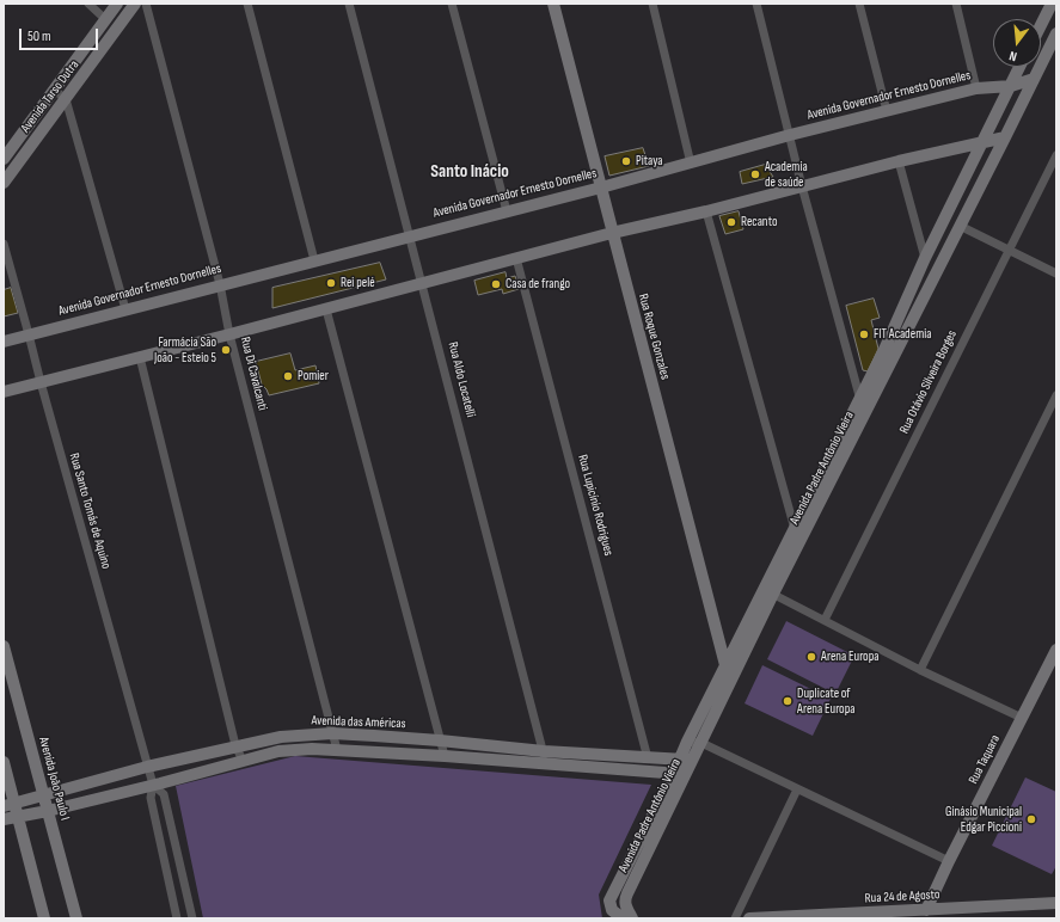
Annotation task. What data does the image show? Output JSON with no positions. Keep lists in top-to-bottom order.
{
  "streets": {
    "main road": [
      "Avenida Governador Ernesto Dornelles",
      "Avenida Tarso Dutra",
      "Rua Roque Gonzales",
      "Avenida Padre Antônio Vieira",
      "Avenida das Américas",
      "Rua Taquara",
      "Avenida João Paulo I",
      "Rua 24 de Agosto"
    ],
    "street": [
      "Rua Di Cavalcanti",
      "Rua Aldo Locatelli",
      "Rua Otávio Silveira Borges",
      "Rua Lupicínio Rodrigues",
      "Rua Santo Tomás de Aquino"
    ]
  },
  "crossings": [
    ["Avenida Governador Ernesto Dornelles", "Rua Roque Gonzales"],
    ["Avenida Governador Ernesto Dornelles", "Rua Di Cavalcanti"],
    ["Avenida Governador Ernesto Dornelles", "Rua Aldo Locatelli"],
    ["Avenida Governador Ernesto Dornelles", "Avenida Padre Antônio Vieira"],
    ["Avenida Governador Ernesto Dornelles", "Rua Santo Tomás de Aquino"],
    ["Rua Roque Gonzales", "Avenida Padre Antônio Vieira"],
    ["Rua Di Cavalcanti", "Avenida das Américas"],
    ["Rua Aldo Locatelli", "Avenida das Américas"],
    ["Avenida Padre Antônio Vieira", "Avenida das Américas"],
    ["Rua Lupicínio Rodrigues", "Avenida das Américas"],
    ["Rua Santo Tomás de Aquino", "Avenida das Américas"],
    ["Avenida das Américas", "Avenida João Paulo I"],
    ["Rua Taquara", "Rua 24 de Agosto"]
  ],
  "districts": ["Santo Inácio"],
  "places": [
    "Pitaya",
    "Academia de saúde",
    "Recanto",
    "Rei pelé",
    "Casa de frango",
    "FIT Academia",
    "Farmácia São João - Esteio 5",
    "Pomier",
    "Arena Europa",
    "Duplicate of Arena Europa",
    "Ginásio Municipal Edgar Piccioni"
  ],
  "scale_bar": "50 m",
  "north": "bottom"
}
